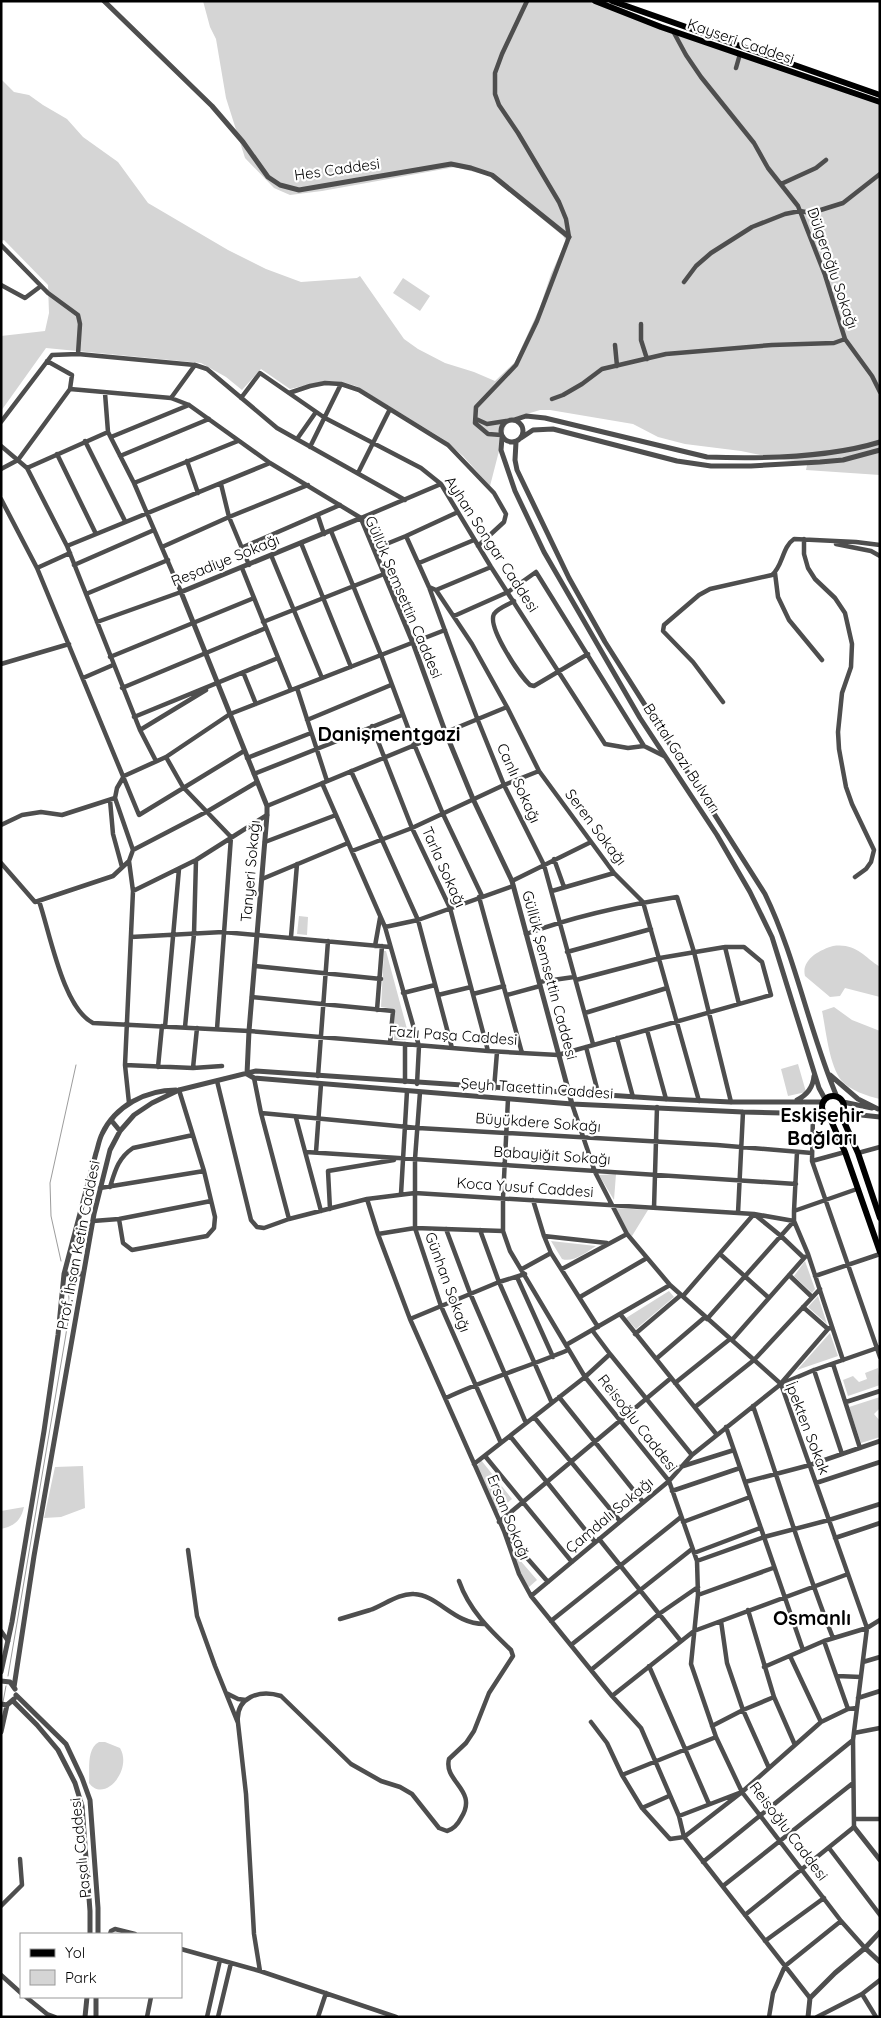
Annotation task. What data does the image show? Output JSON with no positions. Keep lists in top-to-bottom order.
{
  "streets": {
    "main road": ["Kayseri Caddesi"],
    "street": [
      "Hes Caddesi",
      "Dülgeroğlu Sokağı",
      "Ayhan Songar Caddesi",
      "Reşadiye Sokağı",
      "Güllük Şemsettin Caddesi",
      "Battal Gazi Bulvarı",
      "Canlı Sokağı",
      "Seren Sokağı",
      "Tarla Sokağı",
      "Tanyeri Sokağı",
      "Fazlı Paşa Caddesi",
      "Şeyh Tacettin Caddesi",
      "Büyükdere Sokağı",
      "Babayiğit Sokağı",
      "Koca Yusuf Caddesi",
      "Prof. İhsan Ketin Caddesi",
      "Günhan Sokağı",
      "Reisoğlu Caddesi",
      "İpekten Sokak",
      "Çamdalı Sokağı",
      "Ersan Sokağı",
      "Paşalı Caddesi"
    ]
  },
  "crossings": [
    ["Kayseri Caddesi", "Dülgeroğlu Sokağı"],
    ["Ayhan Songar Caddesi", "Battal Gazi Bulvarı"],
    ["Reşadiye Sokağı", "Güllük Şemsettin Caddesi"],
    ["Reşadiye Sokağı", "Tanyeri Sokağı"],
    ["Güllük Şemsettin Caddesi", "Fazlı Paşa Caddesi"],
    ["Güllük Şemsettin Caddesi", "Şeyh Tacettin Caddesi"],
    ["Güllük Şemsettin Caddesi", "İpekten Sokak"],
    ["Battal Gazi Bulvarı", "Şeyh Tacettin Caddesi"],
    ["Canlı Sokağı", "Fazlı Paşa Caddesi"],
    ["Seren Sokağı", "Fazlı Paşa Caddesi"],
    ["Seren Sokağı", "Şeyh Tacettin Caddesi"],
    ["Tarla Sokağı", "Fazlı Paşa Caddesi"],
    ["Tanyeri Sokağı", "Fazlı Paşa Caddesi"],
    ["Tanyeri Sokağı", "Şeyh Tacettin Caddesi"],
    ["Şeyh Tacettin Caddesi", "Koca Yusuf Caddesi"],
    ["Şeyh Tacettin Caddesi", "Prof. İhsan Ketin Caddesi"],
    ["Şeyh Tacettin Caddesi", "Günhan Sokağı"],
    ["Şeyh Tacettin Caddesi", "Reisoğlu Caddesi"],
    ["Şeyh Tacettin Caddesi", "İpekten Sokak"],
    ["Büyükdere Sokağı", "Günhan Sokağı"],
    ["Büyükdere Sokağı", "Reisoğlu Caddesi"],
    ["Büyükdere Sokağı", "İpekten Sokak"],
    ["Babayiğit Sokağı", "Günhan Sokağı"],
    ["Babayiğit Sokağı", "Reisoğlu Caddesi"],
    ["Babayiğit Sokağı", "İpekten Sokak"],
    ["Koca Yusuf Caddesi", "Günhan Sokağı"],
    ["Koca Yusuf Caddesi", "Reisoğlu Caddesi"],
    ["Koca Yusuf Caddesi", "İpekten Sokak"],
    ["Koca Yusuf Caddesi", "Ersan Sokağı"],
    ["Reisoğlu Caddesi", "Çamdalı Sokağı"],
    ["İpekten Sokak", "Çamdalı Sokağı"],
    ["Çamdalı Sokağı", "Ersan Sokağı"]
  ],
  "districts": ["Danişmentgazi", "Eskişehir Bağları", "Osmanlı"],
  "legend": ["Yol", "Park"]
}
